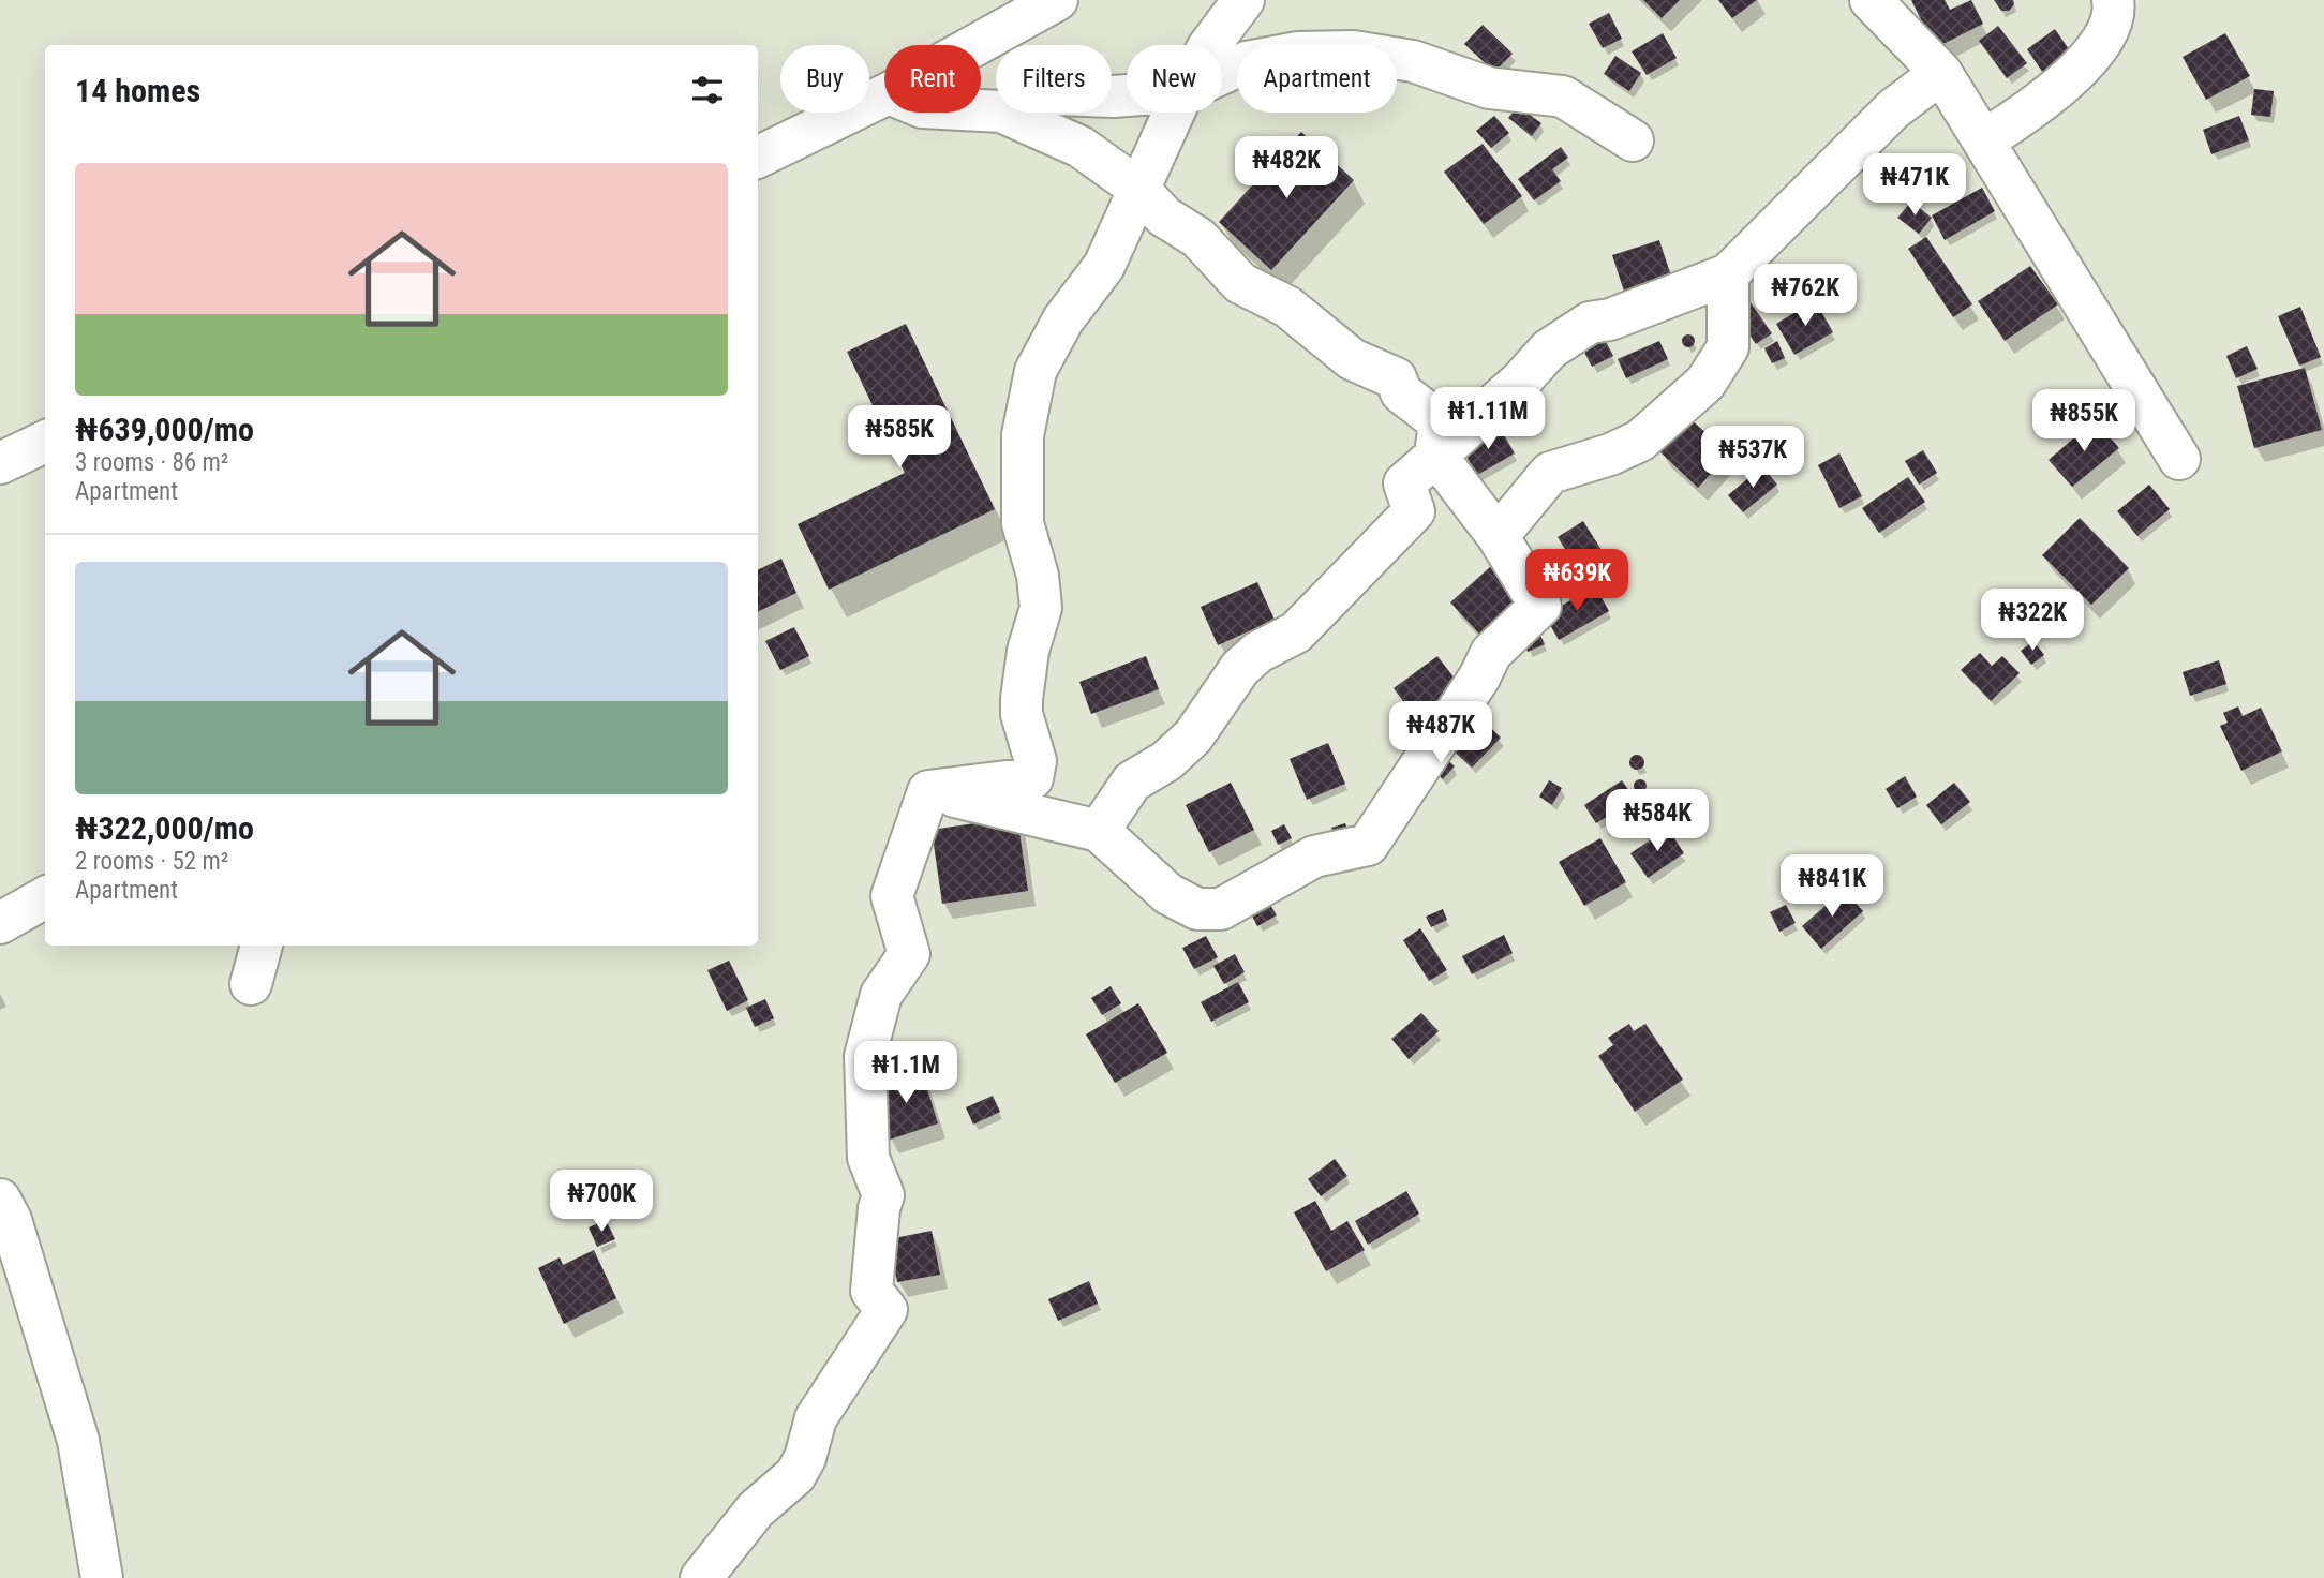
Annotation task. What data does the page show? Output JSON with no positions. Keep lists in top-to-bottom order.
{
  "page": {
    "chip": [
      "Buy",
      "Rent",
      "Filters",
      "New",
      "Apartment"
    ],
    "heading": "14 homes",
    "list": [
      {
        "name": "₦639,000/mo",
        "note": "3 rooms · 86 m² · Apartment"
      },
      {
        "name": "₦322,000/mo",
        "note": "2 rooms · 52 m² · Apartment"
      }
    ],
    "price": [
      "₦482K",
      "₦471K",
      "₦762K",
      "₦1.11M",
      "₦855K",
      "₦585K",
      "₦537K",
      "₦639K",
      "₦322K",
      "₦487K",
      "₦584K",
      "₦841K",
      "₦1.1M",
      "₦700K"
    ]
  }
}
